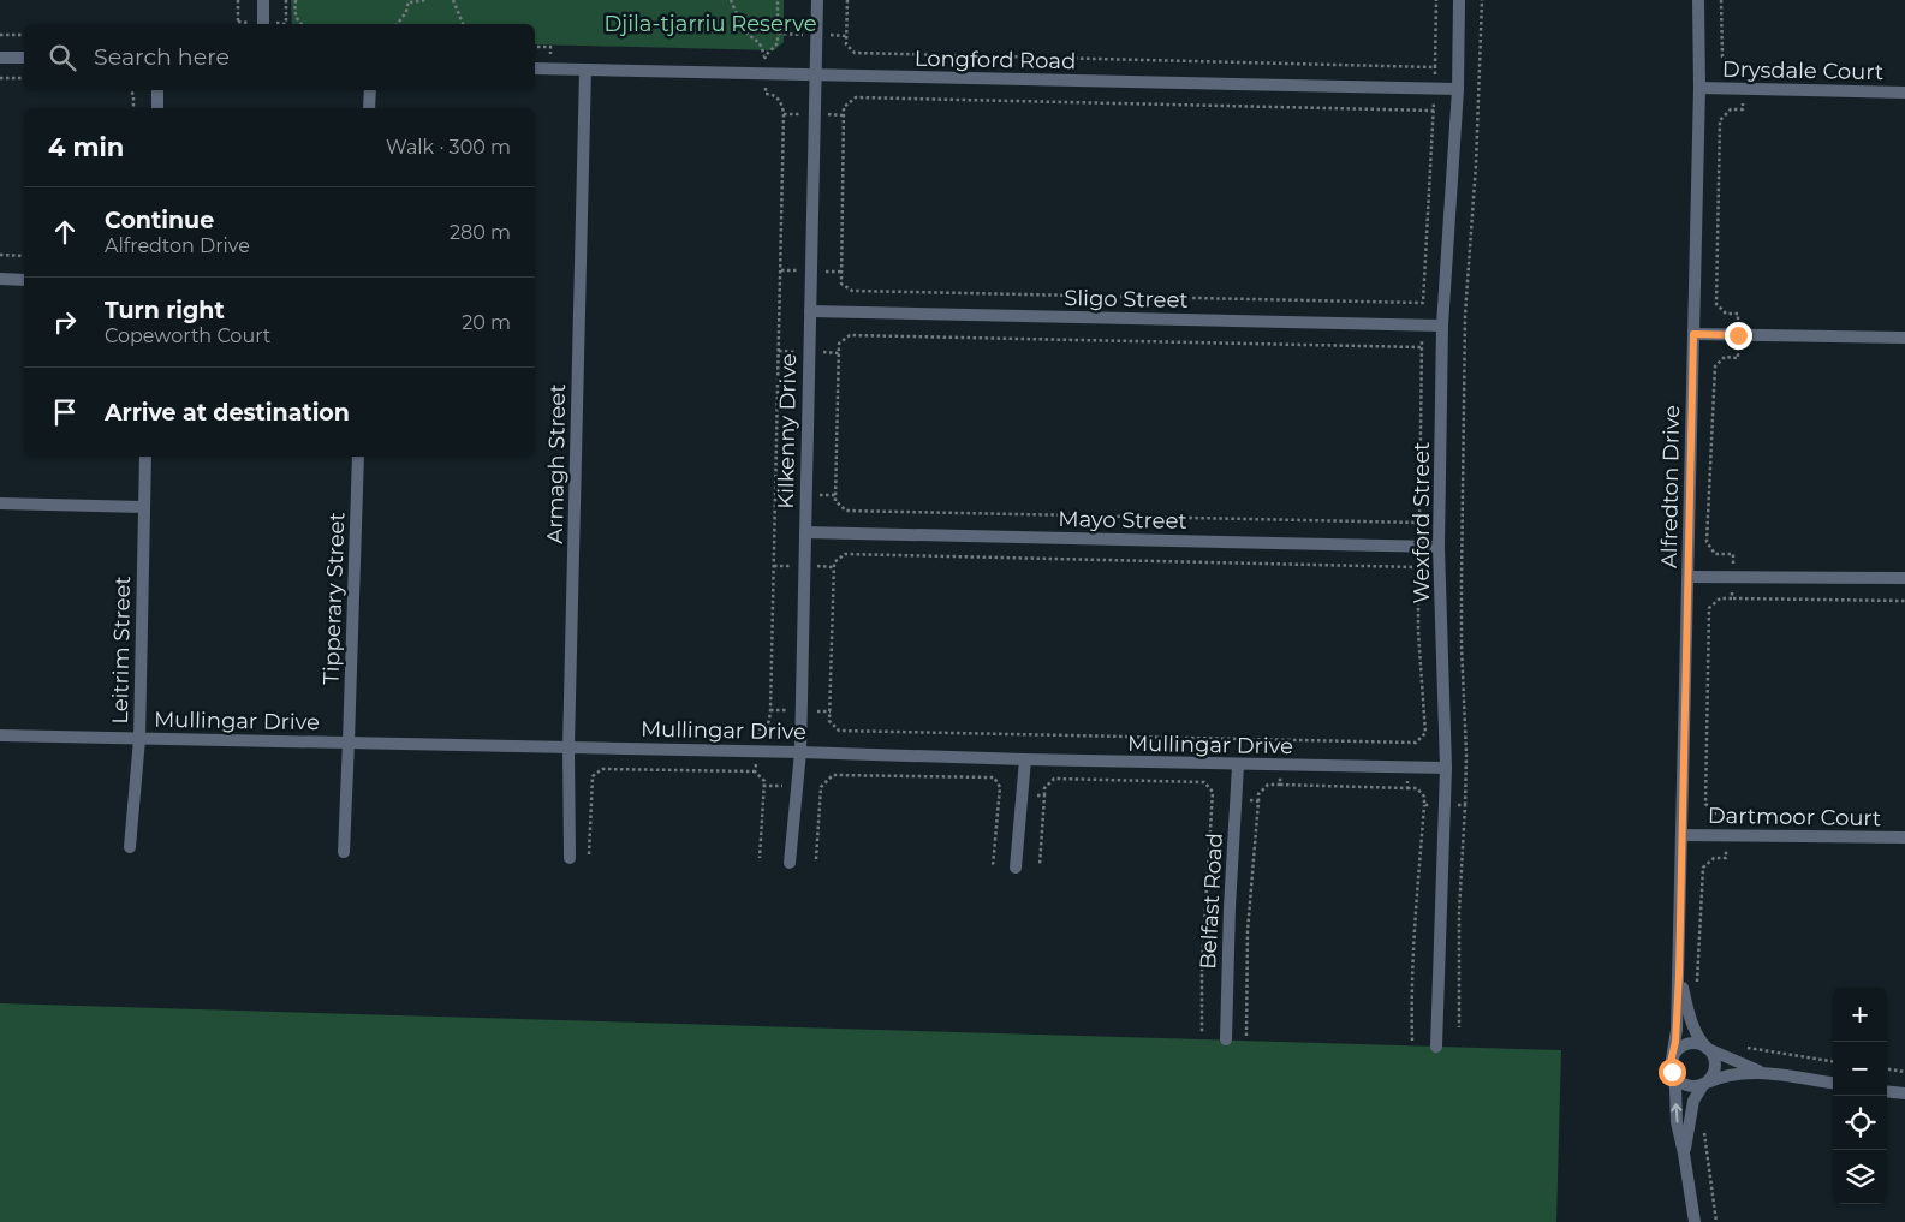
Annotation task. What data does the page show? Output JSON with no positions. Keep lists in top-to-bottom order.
{
  "streets": {
    "street": [
      "Longford Road",
      "Drysdale Court",
      "Sligo Street",
      "Kilkenny Drive",
      "Armagh Street",
      "Alfredton Drive",
      "Mayo Street",
      "Wexford Street",
      "Tipperary Street",
      "Leitrim Street",
      "Mullingar Drive",
      "Dartmoor Court",
      "Belfast Road"
    ]
  },
  "crossings": [
    ["Longford Road", "Kilkenny Drive"],
    ["Longford Road", "Armagh Street"],
    ["Longford Road", "Wexford Street"],
    ["Drysdale Court", "Alfredton Drive"],
    ["Sligo Street", "Kilkenny Drive"],
    ["Sligo Street", "Wexford Street"],
    ["Kilkenny Drive", "Mayo Street"],
    ["Kilkenny Drive", "Mullingar Drive"],
    ["Armagh Street", "Mullingar Drive"],
    ["Alfredton Drive", "Dartmoor Court"],
    ["Mayo Street", "Wexford Street"],
    ["Wexford Street", "Mullingar Drive"],
    ["Tipperary Street", "Mullingar Drive"],
    ["Leitrim Street", "Mullingar Drive"],
    ["Mullingar Drive", "Belfast Road"]
  ],
  "parks": ["Djila-tjarriu Reserve"],
  "page": {
    "search": "Search here",
    "heading": ["4 min", "Walk · 300 m"],
    "list": [
      ["Continue", "Alfredton Drive", "280 m"],
      ["Turn right", "Copeworth Court", "20 m"],
      "Arrive at destination"
    ],
    "map_buttons": ["+", "−"]
  }
}
